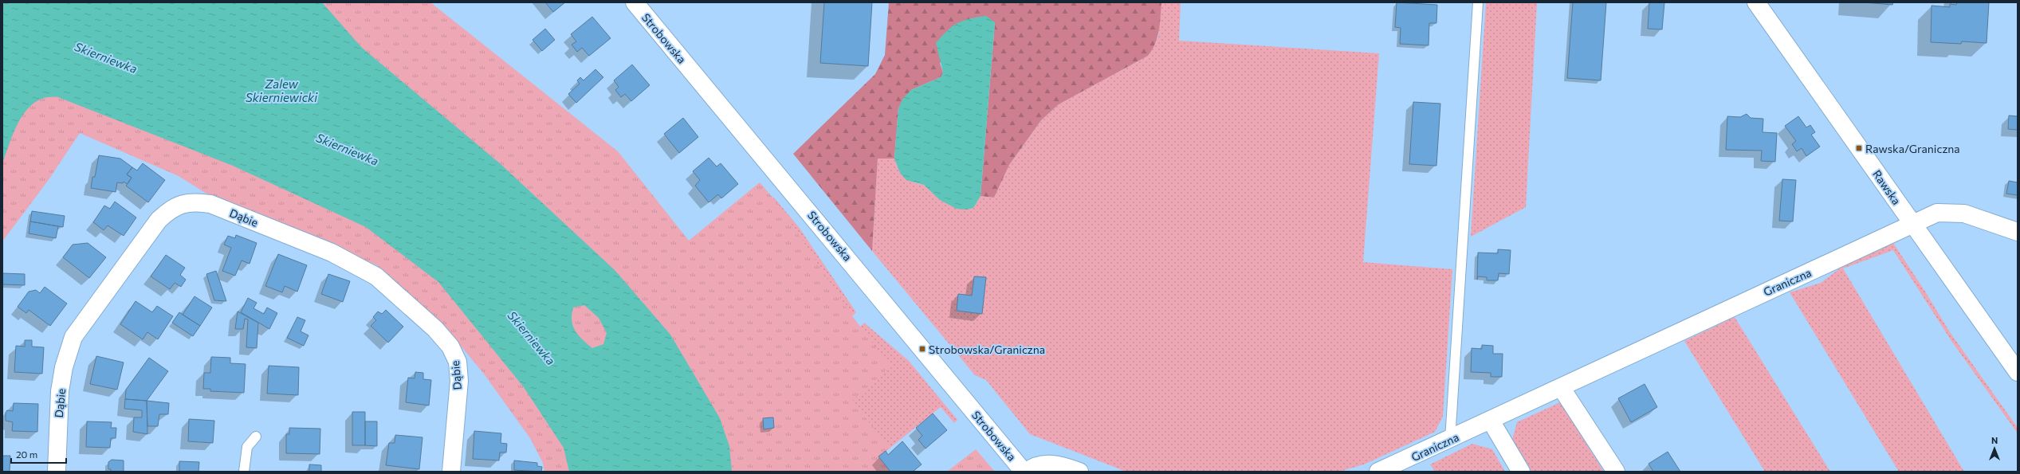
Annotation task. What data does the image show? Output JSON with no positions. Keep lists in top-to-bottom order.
{
  "streets": {
    "street": [
      "Strobowska",
      "Rawska",
      "Dąbie",
      "Graniczna"
    ]
  },
  "crossings": [
    ["Rawska", "Graniczna"]
  ],
  "water": ["Skierniewka", "Zalew Skierniewicki"],
  "places": {
    "transit": ["Rawska/Graniczna", "Strobowska/Graniczna"]
  },
  "scale_bar": "20 m",
  "north": "top"
}
